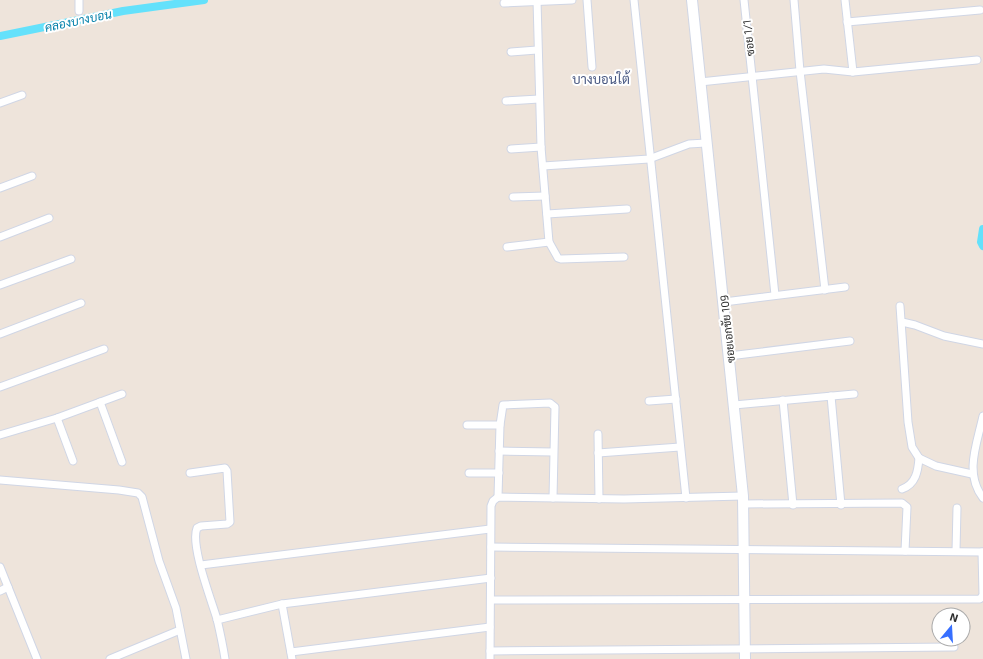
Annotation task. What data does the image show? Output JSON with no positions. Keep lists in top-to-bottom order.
{
  "streets": {
    "street": ["ซอย 1/1", "ซอยเอกชัย 109"]
  },
  "districts": ["บางบอนใต้"],
  "water": ["คลองบางบอน"],
  "north": "top"
}
